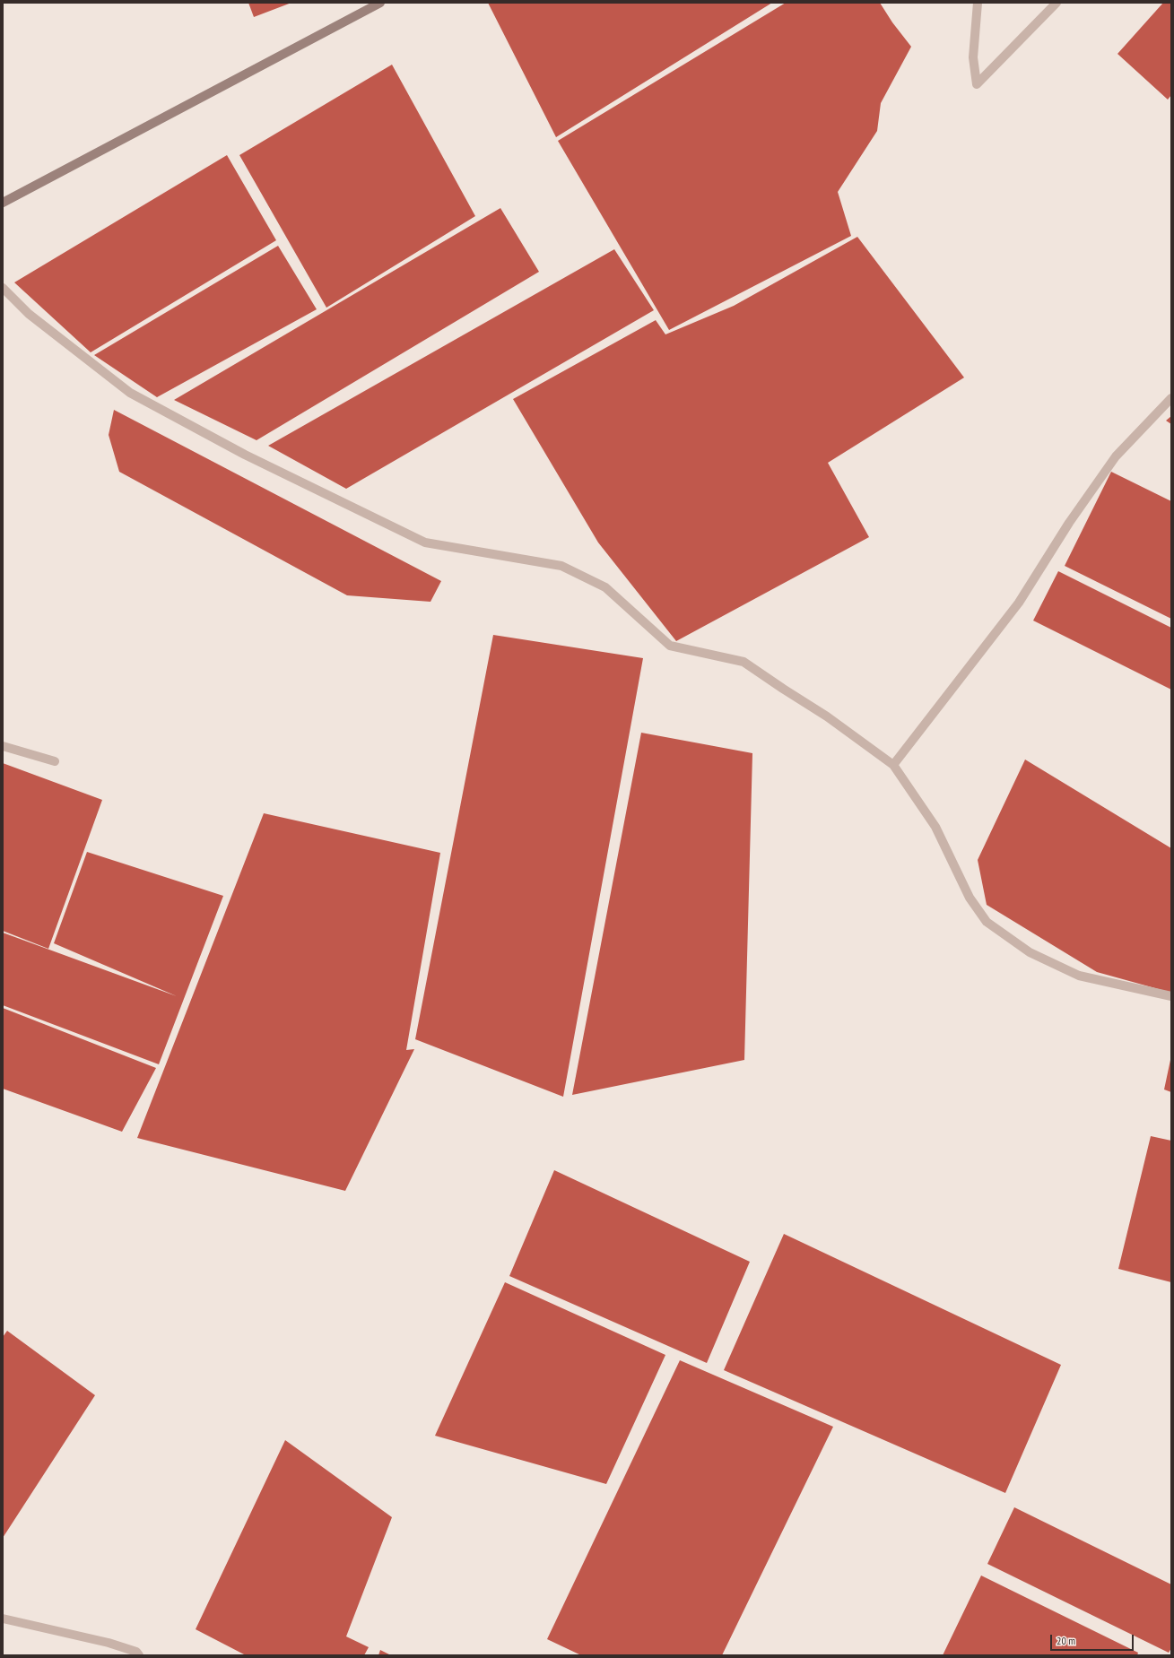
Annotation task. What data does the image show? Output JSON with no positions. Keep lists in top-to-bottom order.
{
  "scale_bar": "20 m"
}
